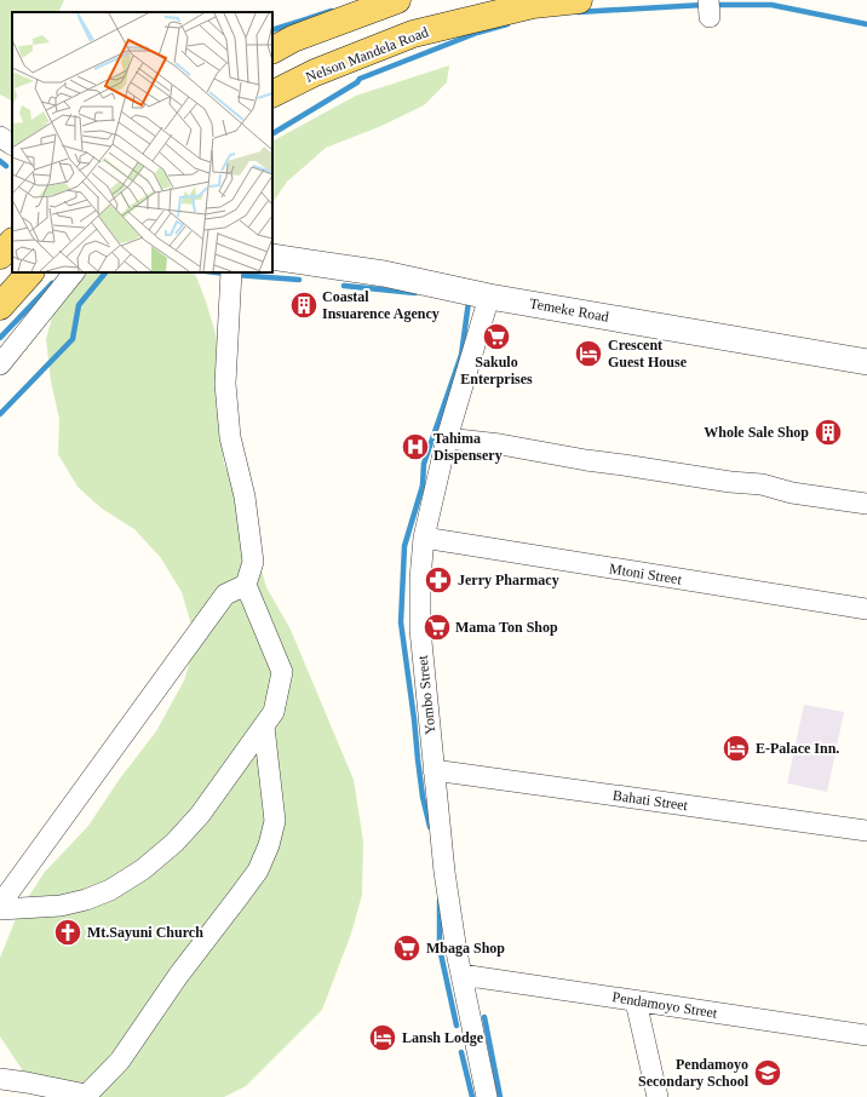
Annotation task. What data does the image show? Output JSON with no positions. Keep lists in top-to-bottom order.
{
  "streets": {
    "main road": ["Nelson Mandela Road"],
    "street": [
      "Temeke Road",
      "Mtoni Street",
      "Yombo Street",
      "Bahati Street",
      "Pendamoyo Street"
    ]
  },
  "crossings": [
    ["Temeke Road", "Yombo Street"],
    ["Mtoni Street", "Yombo Street"],
    ["Yombo Street", "Bahati Street"],
    ["Yombo Street", "Pendamoyo Street"]
  ],
  "places": {
    "building": ["Coastal Insuarence Agency", "Whole Sale Shop"],
    "supermarket": ["Sakulo Enterprises", "Mama Ton Shop", "Mbaga Shop"],
    "hotel": ["Crescent Guest House", "E-Palace Inn.", "Lansh Lodge"],
    "hospital": ["Tahima Dispensery"],
    "pharmacy": ["Jerry Pharmacy"],
    "church": ["Mt.Sayuni Church"],
    "school or university": ["Pendamoyo Secondary School"]
  }
}
